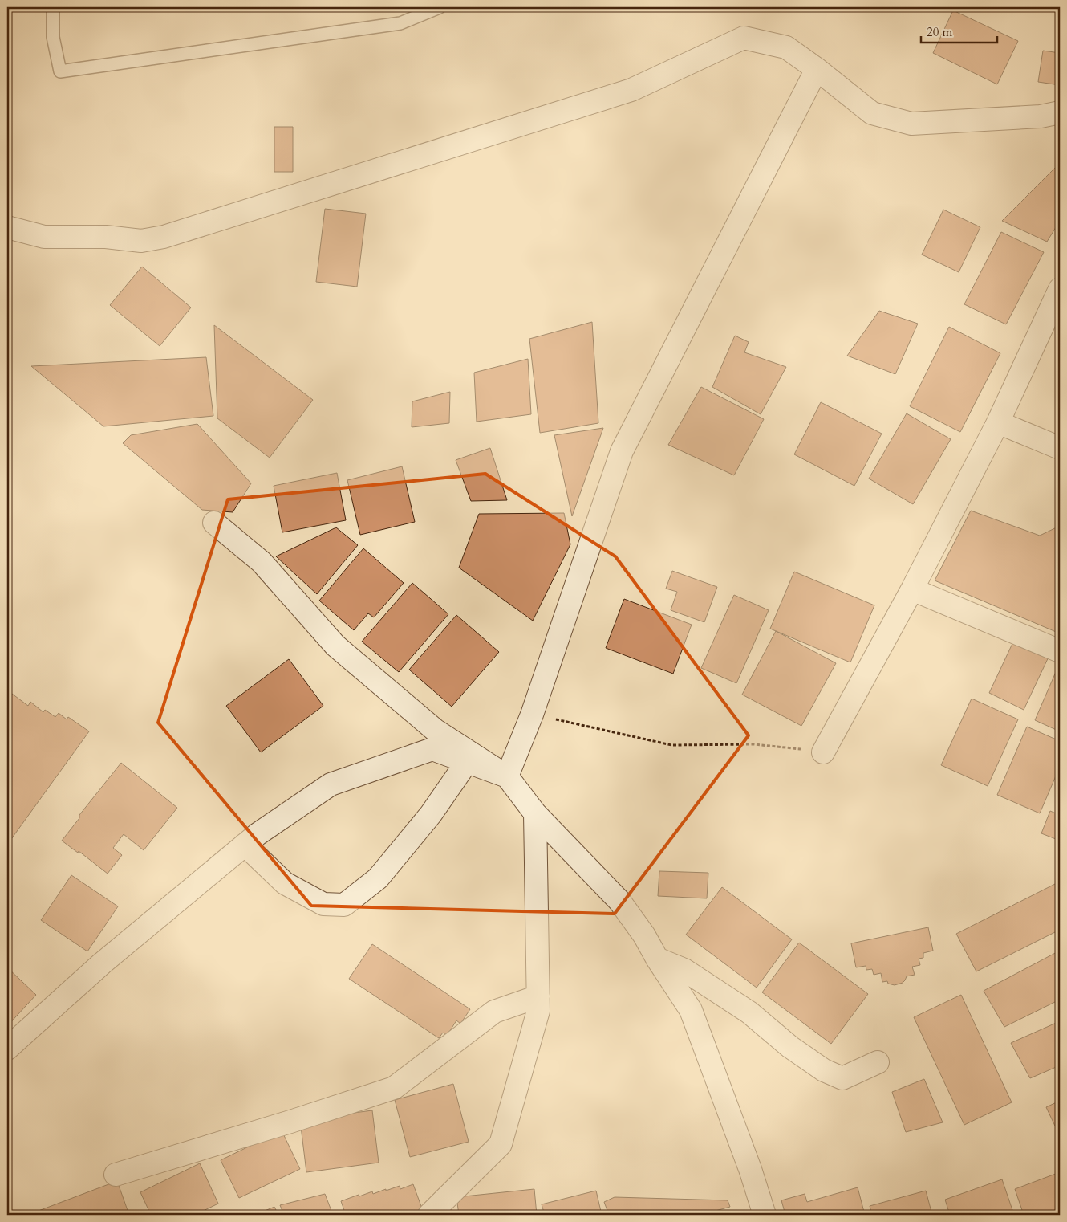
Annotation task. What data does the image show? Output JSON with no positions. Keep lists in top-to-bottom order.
{
  "scale_bar": "20 m"
}
